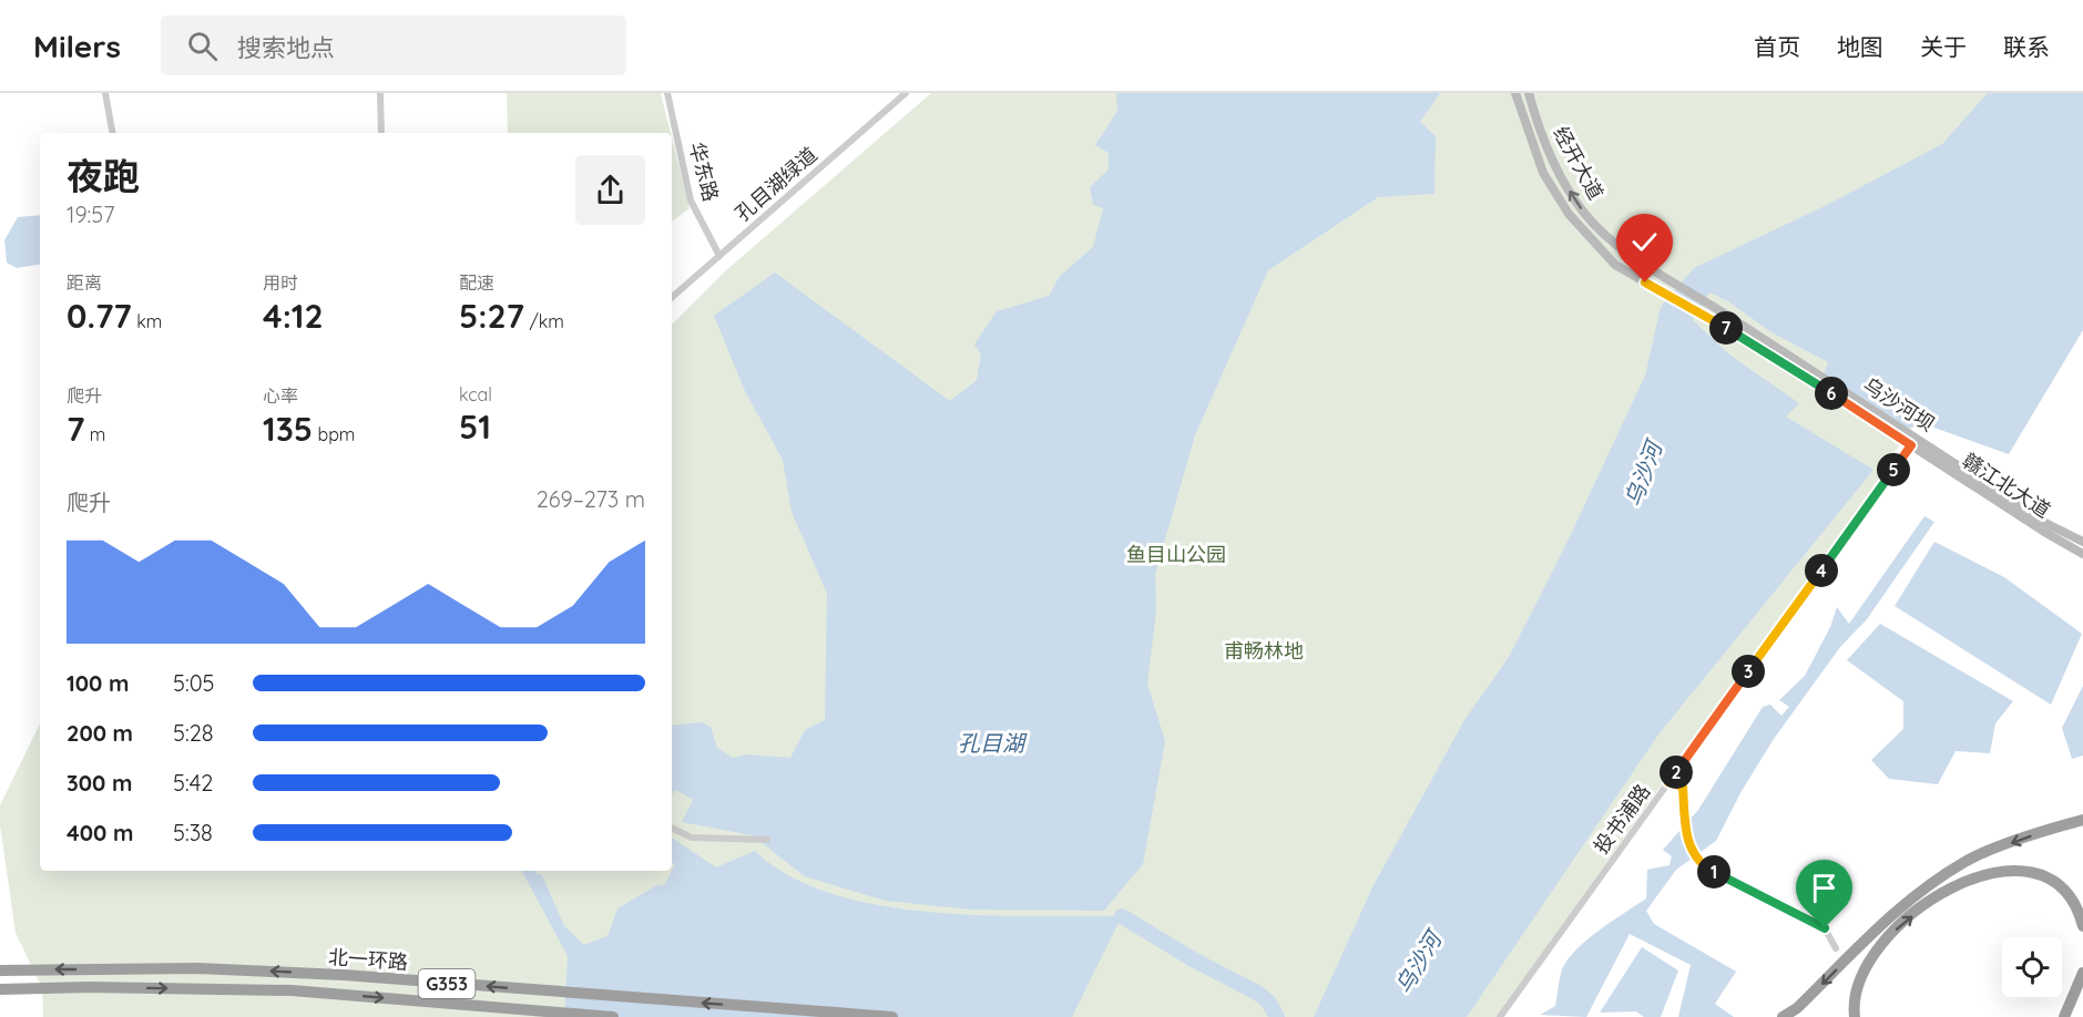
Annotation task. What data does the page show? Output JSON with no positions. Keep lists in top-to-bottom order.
{
  "streets": {
    "highway": ["北一环路", "G353"],
    "main road": ["经开大道", "乌沙河坝", "赣江北大道"],
    "street": ["华东路", "孔目湖绿道", "投书浦路"]
  },
  "crossings": [
    ["经开大道", "乌沙河坝"],
    ["华东路", "孔目湖绿道"],
    ["乌沙河坝", "赣江北大道"],
    ["乌沙河坝", "投书浦路"],
    ["赣江北大道", "投书浦路"]
  ],
  "water": ["乌沙河", "孔目湖"],
  "parks": ["鱼目山公园", "甫畅林地"],
  "page": {
    "header": "Milers",
    "search": "搜索地点",
    "nav": [
      "首页",
      "地图",
      "关于",
      "联系"
    ],
    "heading": ["夜跑", "19:57"],
    "stats": [
      ["距离", "0.77 km"],
      ["用时", "4:12"],
      ["配速", "5:27 /km"],
      ["爬升", "7 m"],
      ["心率", "135 bpm"],
      ["kcal", "51"]
    ],
    "pins": [
      "7",
      "6",
      "5",
      "4",
      "3",
      "2",
      "1"
    ],
    "chart": ["爬升", "269–273 m"],
    "list": [
      {
        "name": "100 m",
        "note": "5:05"
      },
      {
        "name": "200 m",
        "note": "5:28"
      },
      {
        "name": "300 m",
        "note": "5:42"
      },
      {
        "name": "400 m",
        "note": "5:38"
      }
    ]
  }
}
